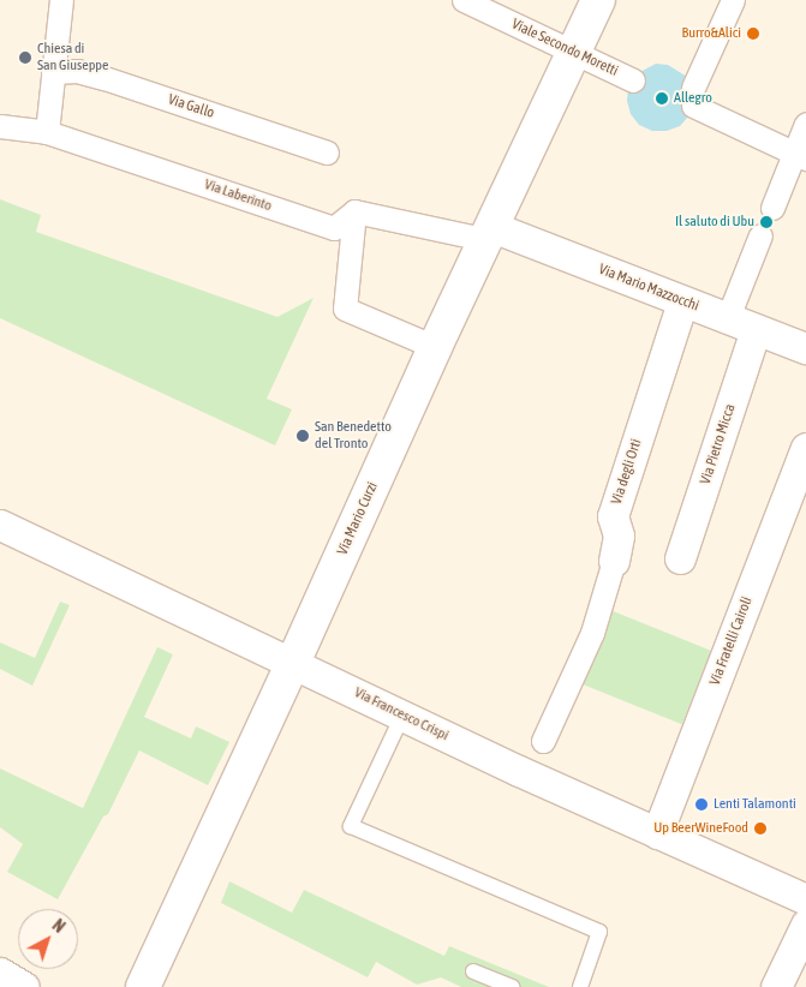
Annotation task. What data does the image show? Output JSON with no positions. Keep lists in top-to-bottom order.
{
  "streets": {
    "street": [
      "Viale Secondo Moretti",
      "Via Gallo",
      "Via Laberinto",
      "Via Mario Mazzocchi",
      "Via Pietro Micca",
      "Via degli Orti",
      "Via Mario Curzi",
      "Via Fratelli Cairoli",
      "Via Francesco Crispi"
    ]
  },
  "crossings": [
    ["Viale Secondo Moretti", "Via Mario Curzi"],
    ["Via Mario Mazzocchi", "Via Pietro Micca"],
    ["Via Mario Mazzocchi", "Via degli Orti"],
    ["Via Mario Mazzocchi", "Via Mario Curzi"],
    ["Via Mario Curzi", "Via Francesco Crispi"],
    ["Via Fratelli Cairoli", "Via Francesco Crispi"]
  ],
  "places": [
    "Burro&Alici",
    "Chiesa di San Giuseppe",
    "Allegro",
    "Il saluto di Ubu",
    "San Benedetto del Tronto",
    "Lenti Talamonti",
    "Up BeerWineFood"
  ],
  "north": "top right"
}
